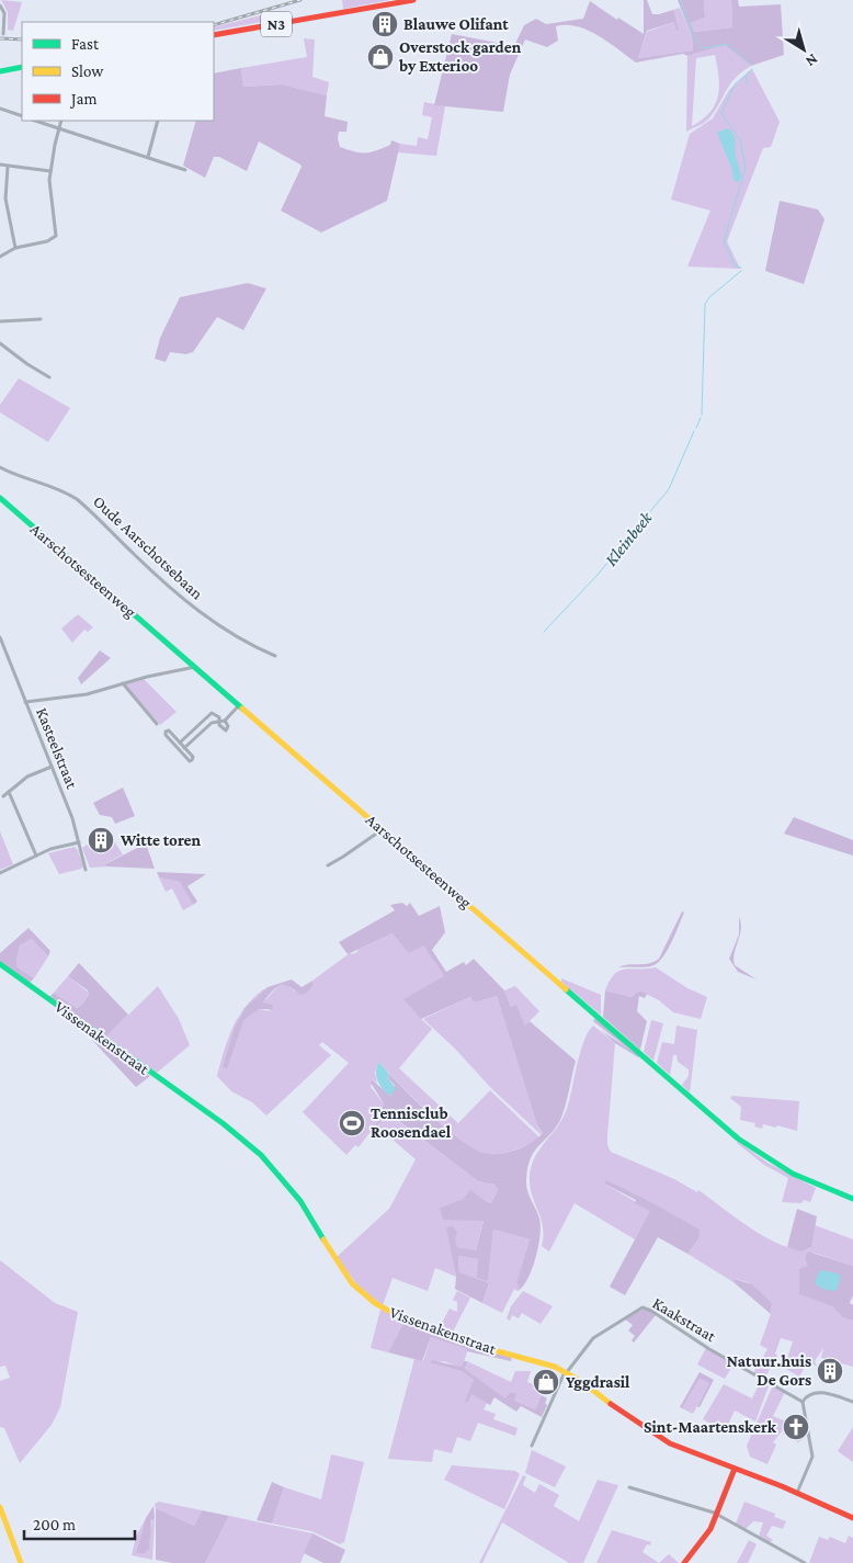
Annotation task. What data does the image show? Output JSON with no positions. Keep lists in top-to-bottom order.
{
  "streets": {
    "main road": ["N3", "Aarschotsesteenweg", "Vissenakenstraat"],
    "street": ["Oude Aarschotsebaan", "Kasteelstraat", "Kaakstraat"]
  },
  "crossings": [
    ["Vissenakenstraat", "Kaakstraat"]
  ],
  "water": ["Kleinbeek"],
  "places": {
    "building": ["Blauwe Olifant", "Witte toren", "Natuur.huis De Gors"],
    "shop": ["Overstock garden by Exterioo", "Yggdrasil"],
    "sports": ["Tennisclub Roosendael"],
    "church": ["Sint-Maartenskerk"]
  },
  "legend": ["Fast", "Slow", "Jam"],
  "scale_bar": "200 m",
  "north": "bottom right"
}
